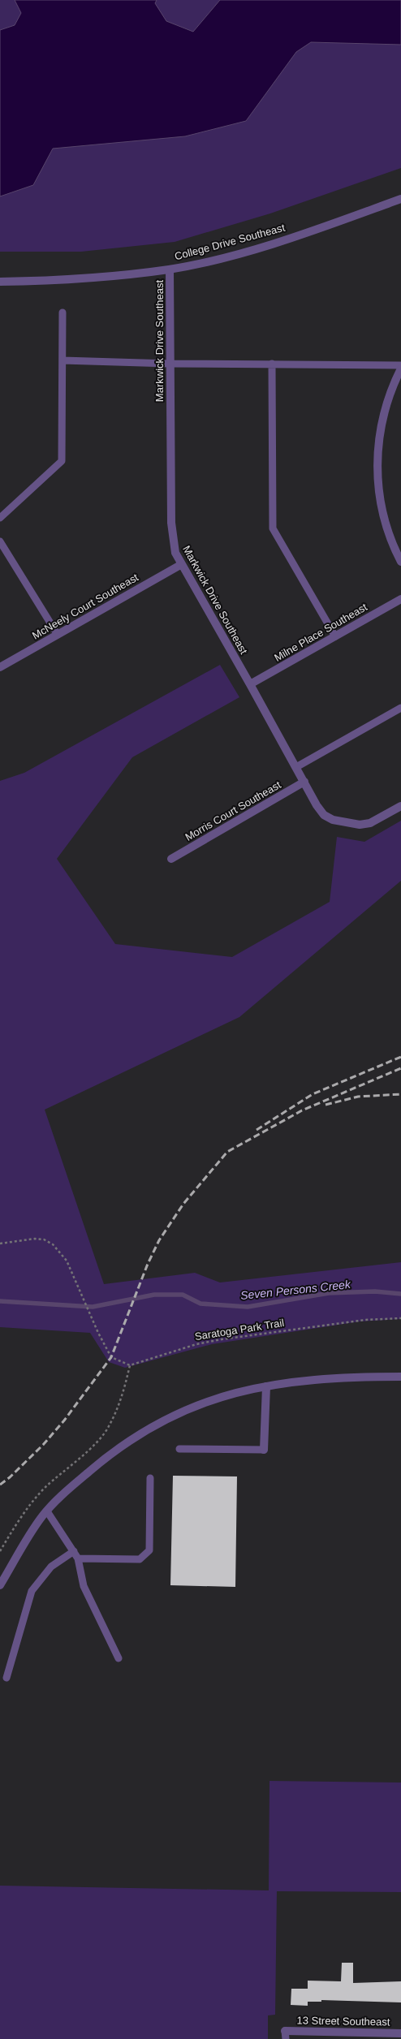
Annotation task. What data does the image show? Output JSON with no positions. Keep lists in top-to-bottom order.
{
  "streets": {
    "street": [
      "College Drive Southeast",
      "Markwick Drive Southeast",
      "McNeely Court Southeast",
      "Milne Place Southeast",
      "Morris Court Southeast",
      "13 Street Southeast"
    ],
    "path": ["Saratoga Park Trail"]
  },
  "crossings": [
    ["College Drive Southeast", "Markwick Drive Southeast"],
    ["Markwick Drive Southeast", "McNeely Court Southeast"],
    ["Markwick Drive Southeast", "Milne Place Southeast"],
    ["Markwick Drive Southeast", "Morris Court Southeast"]
  ],
  "water": ["Seven Persons Creek"]
}
